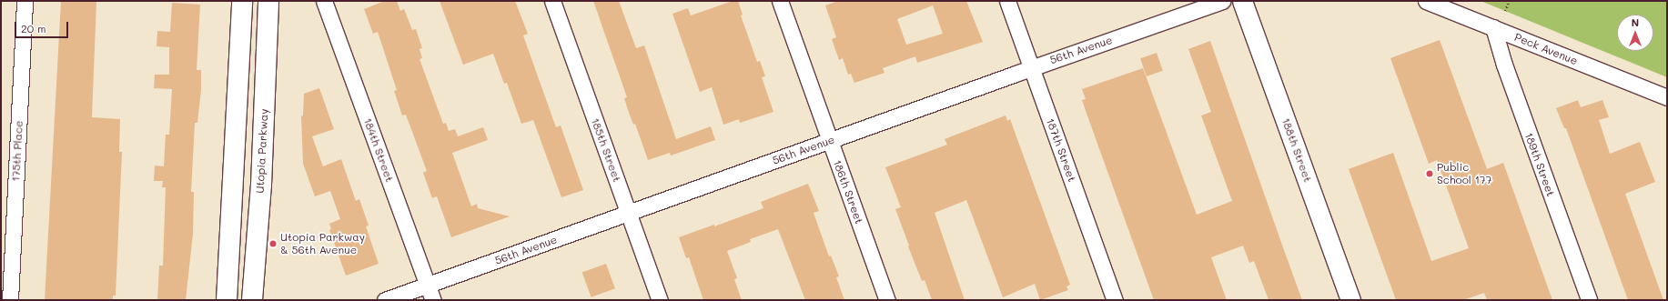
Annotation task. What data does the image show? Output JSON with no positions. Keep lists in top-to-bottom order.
{
  "streets": {
    "main road": ["Utopia Parkway"],
    "street": [
      "Peck Avenue",
      "56th Avenue",
      "184th Street",
      "185th Street",
      "187th Street",
      "188th Street",
      "175th Place",
      "189th Street",
      "186th Street"
    ]
  },
  "crossings": [
    ["Peck Avenue", "189th Street"],
    ["56th Avenue", "184th Street"],
    ["56th Avenue", "185th Street"],
    ["56th Avenue", "187th Street"],
    ["56th Avenue", "186th Street"]
  ],
  "places": ["Public School 177", "Utopia Parkway & 56th Avenue"],
  "scale_bar": "20 m",
  "north": "top"
}
